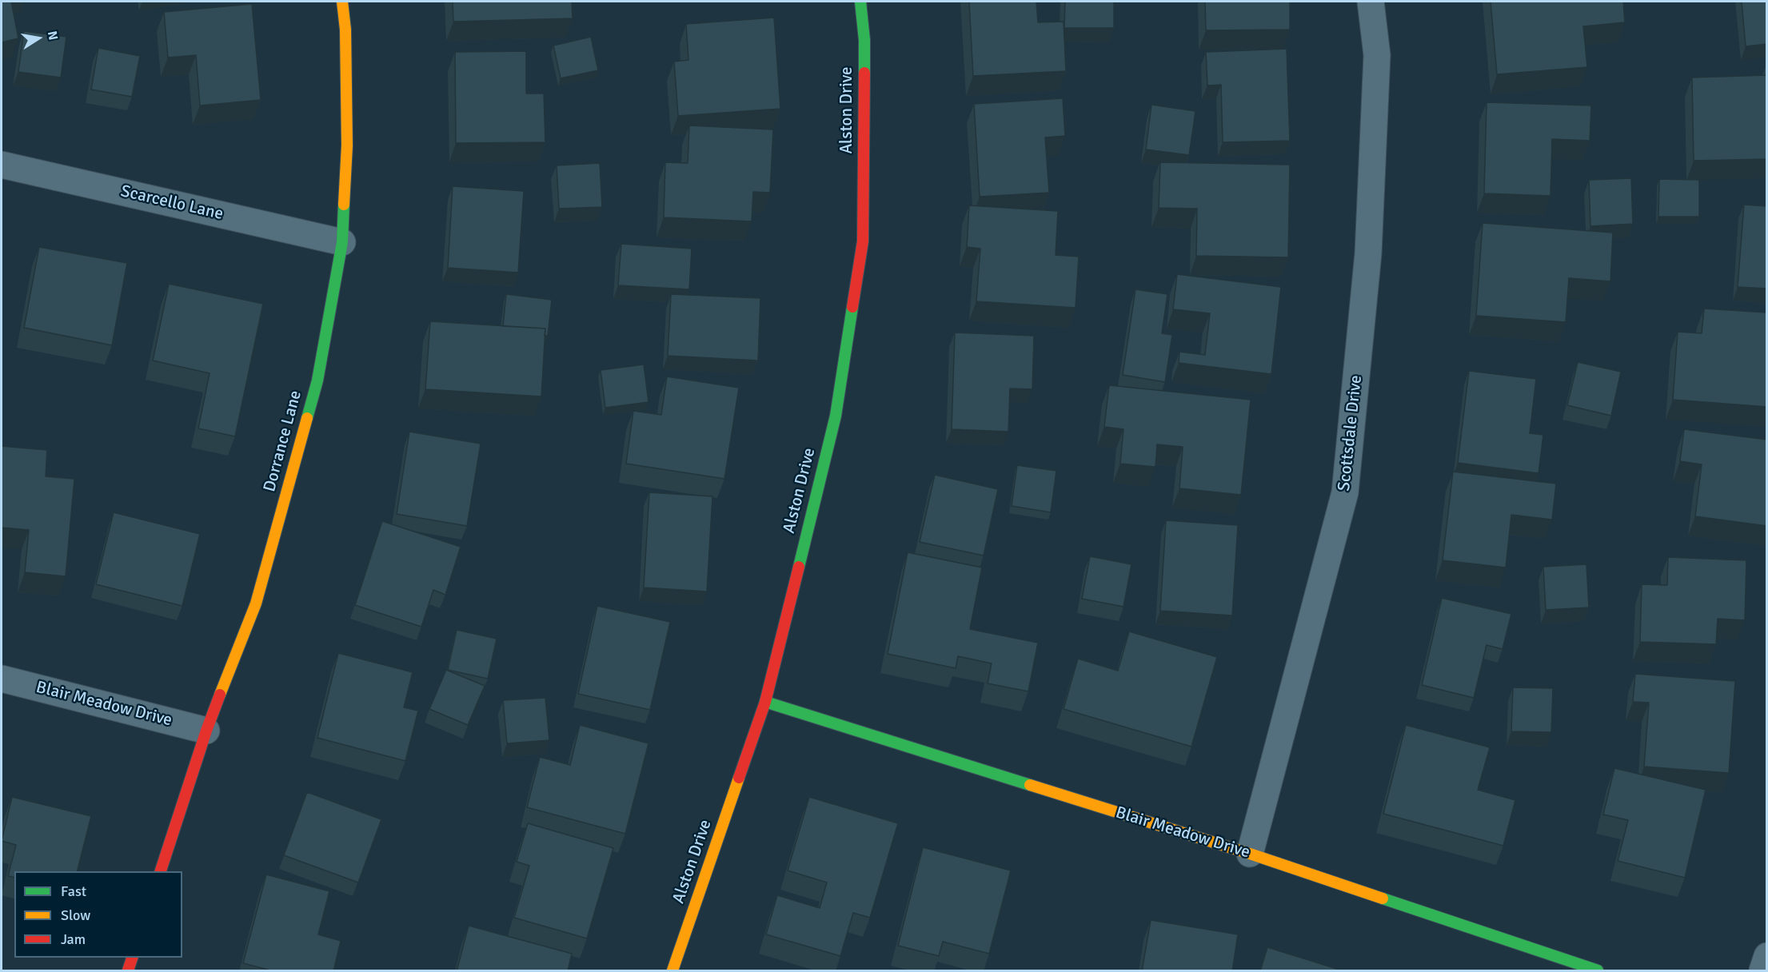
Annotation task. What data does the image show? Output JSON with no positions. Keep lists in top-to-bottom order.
{
  "streets": {
    "street": [
      "Alston Drive",
      "Scarcello Lane",
      "Scottsdale Drive",
      "Dorrance Lane",
      "Blair Meadow Drive"
    ]
  },
  "crossings": [
    ["Alston Drive", "Blair Meadow Drive"],
    ["Scarcello Lane", "Dorrance Lane"],
    ["Scottsdale Drive", "Blair Meadow Drive"],
    ["Dorrance Lane", "Blair Meadow Drive"]
  ],
  "legend": ["Fast", "Slow", "Jam"],
  "north": "right"
}
